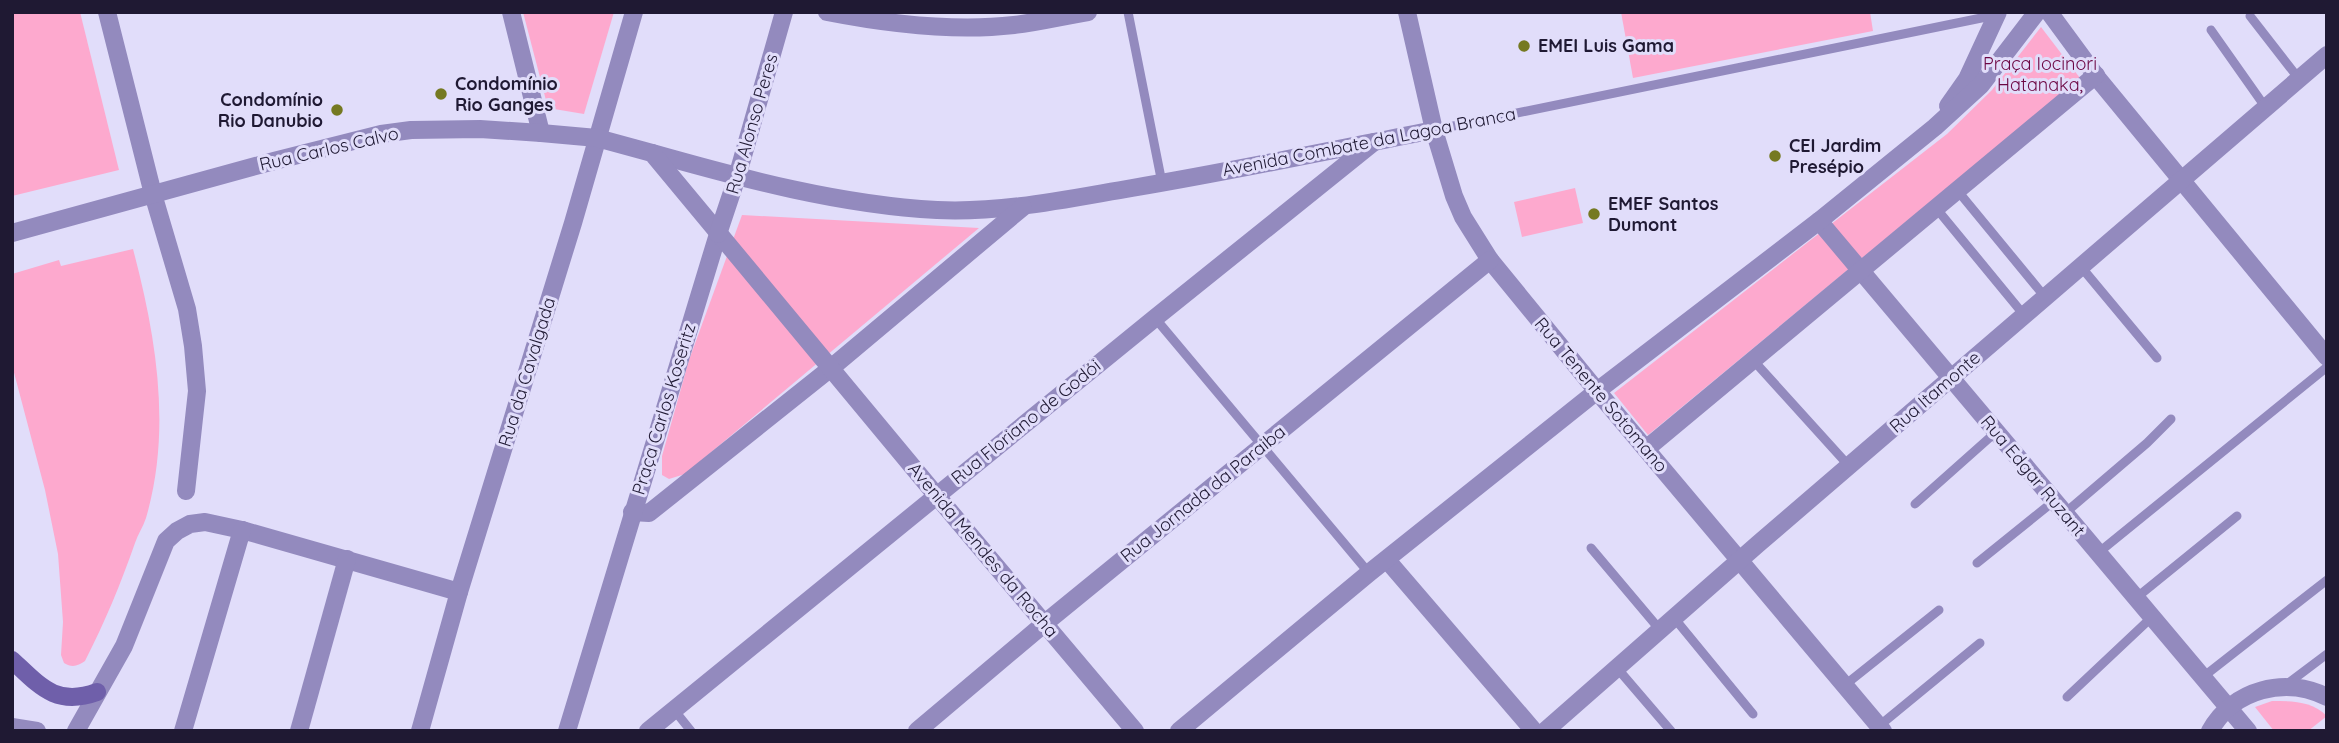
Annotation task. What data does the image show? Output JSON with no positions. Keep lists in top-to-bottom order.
{
  "streets": {
    "street": [
      "Rua Alonso Peres",
      "Avenida Combate da Lagoa Branca",
      "Rua Carlos Calvo",
      "Rua da Cavalgada",
      "Rua Itamonte",
      "Rua Tenente Sotomano",
      "Praça Carlos Koseritz",
      "Rua Floriano de Godói",
      "Rua Edgar Ruzant",
      "Rua Jornada da Paraiba",
      "Avenida Mendes da Rocha"
    ]
  },
  "crossings": [
    ["Rua Alonso Peres", "Avenida Combate da Lagoa Branca"],
    ["Rua Alonso Peres", "Rua Carlos Calvo"],
    ["Rua Alonso Peres", "Praça Carlos Koseritz"],
    ["Avenida Combate da Lagoa Branca", "Rua Carlos Calvo"],
    ["Avenida Combate da Lagoa Branca", "Rua Tenente Sotomano"],
    ["Avenida Combate da Lagoa Branca", "Praça Carlos Koseritz"],
    ["Avenida Combate da Lagoa Branca", "Rua Floriano de Godói"],
    ["Rua Carlos Calvo", "Rua da Cavalgada"],
    ["Rua Itamonte", "Rua Tenente Sotomano"],
    ["Rua Itamonte", "Rua Edgar Ruzant"],
    ["Rua Tenente Sotomano", "Rua Jornada da Paraiba"],
    ["Praça Carlos Koseritz", "Avenida Mendes da Rocha"],
    ["Rua Floriano de Godói", "Avenida Mendes da Rocha"],
    ["Rua Jornada da Paraiba", "Avenida Mendes da Rocha"]
  ],
  "parks": ["Praça Iocinori Hatanaka,"],
  "places": [
    "EMEI Luis Gama",
    "Condomínio Rio Ganges",
    "Condomínio Rio Danubio",
    "CEI Jardim Presépio",
    "EMEF Santos Dumont"
  ]
}
